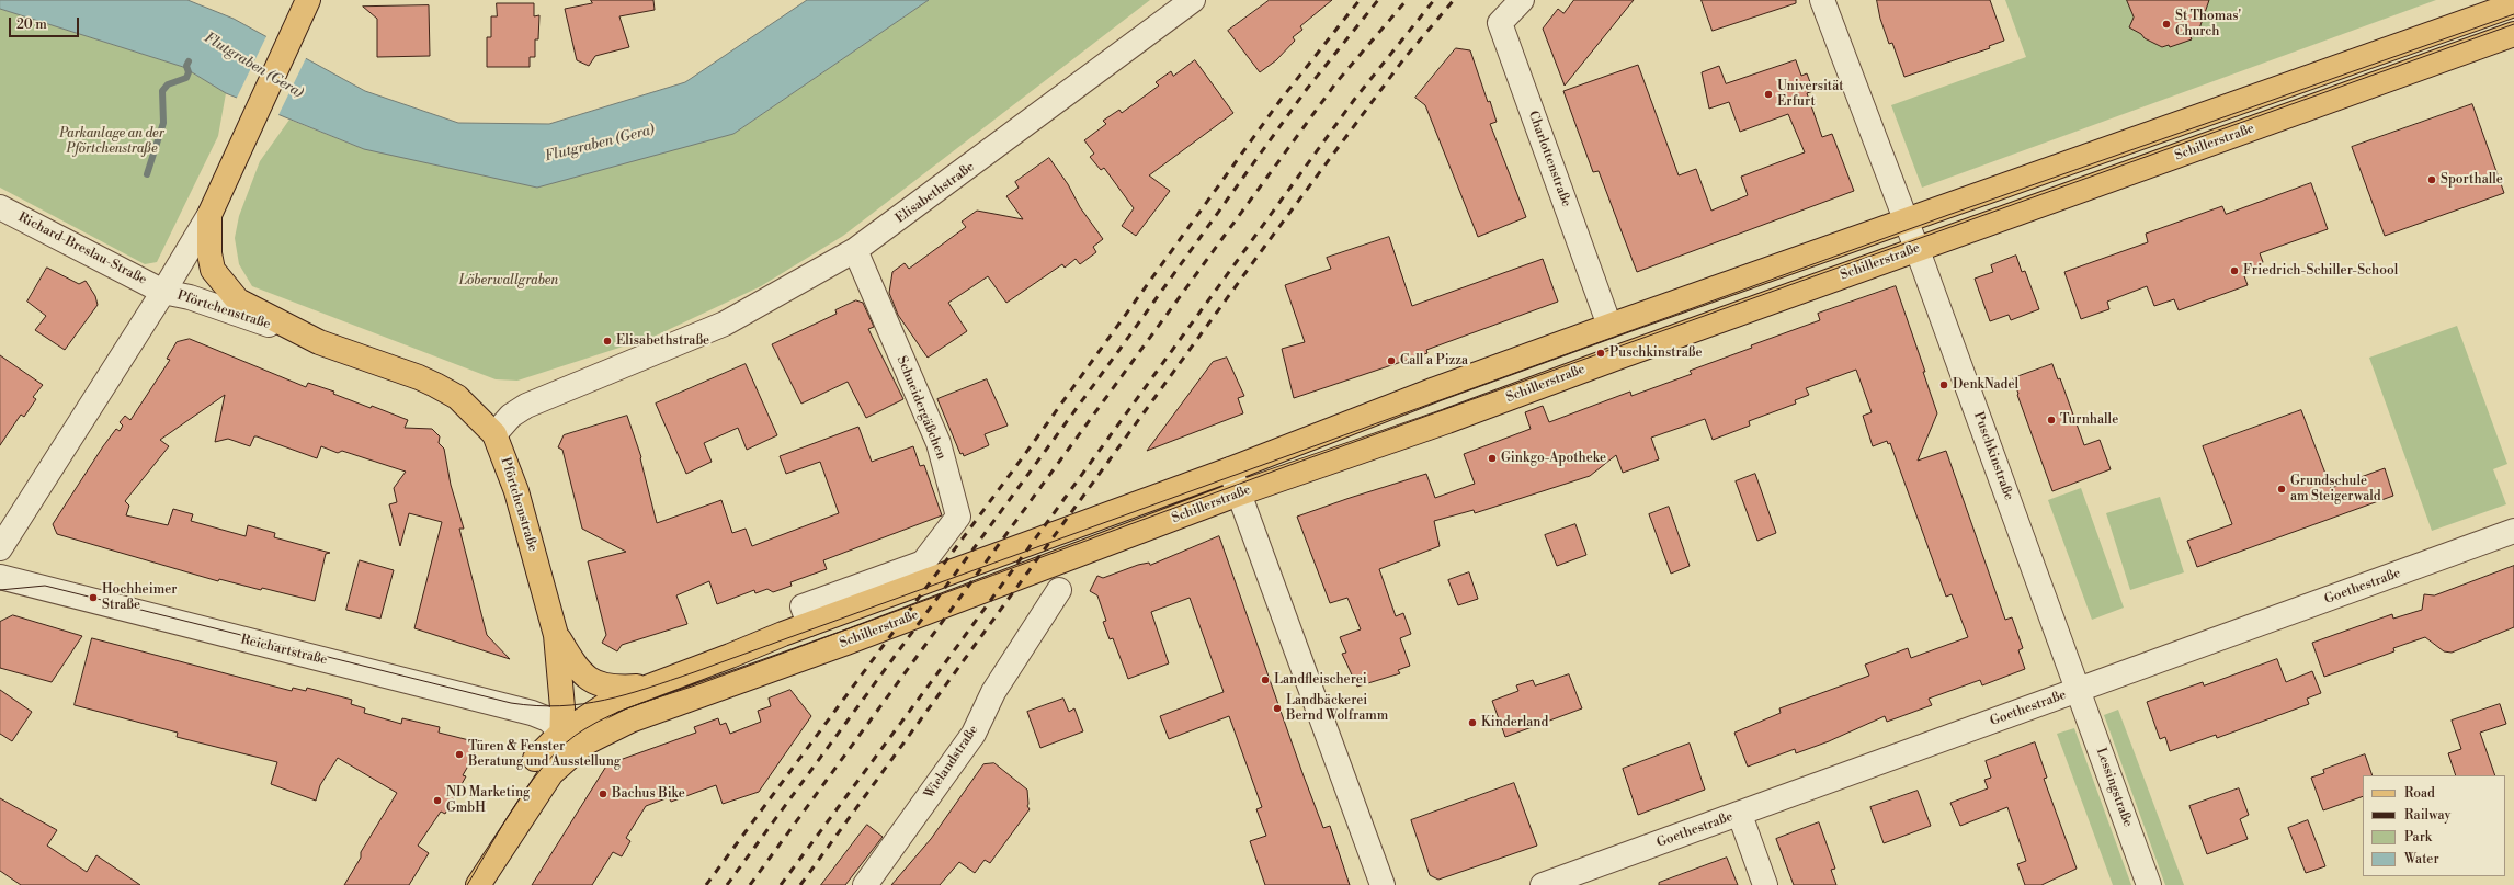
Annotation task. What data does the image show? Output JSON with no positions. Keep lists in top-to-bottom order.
{
  "streets": {
    "main road": ["Schillerstraße", "Pförtchenstraße"],
    "street": [
      "Charlottenstraße",
      "Elisabethstraße",
      "Richard-Breslau-Straße",
      "Schneidergäßchen",
      "Puschkinstraße",
      "Goethestraße",
      "Reichartstraße",
      "Wielandstraße",
      "Lessingstraße"
    ]
  },
  "crossings": [
    ["Schillerstraße", "Charlottenstraße"],
    ["Schillerstraße", "Pförtchenstraße"],
    ["Schillerstraße", "Schneidergäßchen"],
    ["Schillerstraße", "Puschkinstraße"],
    ["Schillerstraße", "Reichartstraße"],
    ["Elisabethstraße", "Pförtchenstraße"],
    ["Elisabethstraße", "Schneidergäßchen"],
    ["Richard-Breslau-Straße", "Pförtchenstraße"],
    ["Pförtchenstraße", "Reichartstraße"],
    ["Puschkinstraße", "Goethestraße"],
    ["Puschkinstraße", "Lessingstraße"],
    ["Goethestraße", "Lessingstraße"]
  ],
  "water": ["Flutgraben (Gera)"],
  "parks": ["Parkanlage an der Pförtchenstraße", "Löberwallgraben"],
  "places": [
    "St Thomas' Church",
    "Universität Erfurt",
    "Sporthalle",
    "Friedrich-Schiller-School",
    "Elisabethstraße",
    "Puschkinstraße",
    "Call a Pizza",
    "DenkNadel",
    "Turnhalle",
    "Ginkgo-Apotheke",
    "Grundschule am Steigerwald",
    "Hochheimer Straße",
    "Landfleischerei",
    "Landbäckerei Bernd Wolframm",
    "Kinderland",
    "Türen & Fenster Beratung und Ausstellung",
    "Bachus Bike",
    "ND Marketing GmbH"
  ],
  "legend": [
    "Road",
    "Railway",
    "Park",
    "Water"
  ],
  "scale_bar": "20 m"
}
